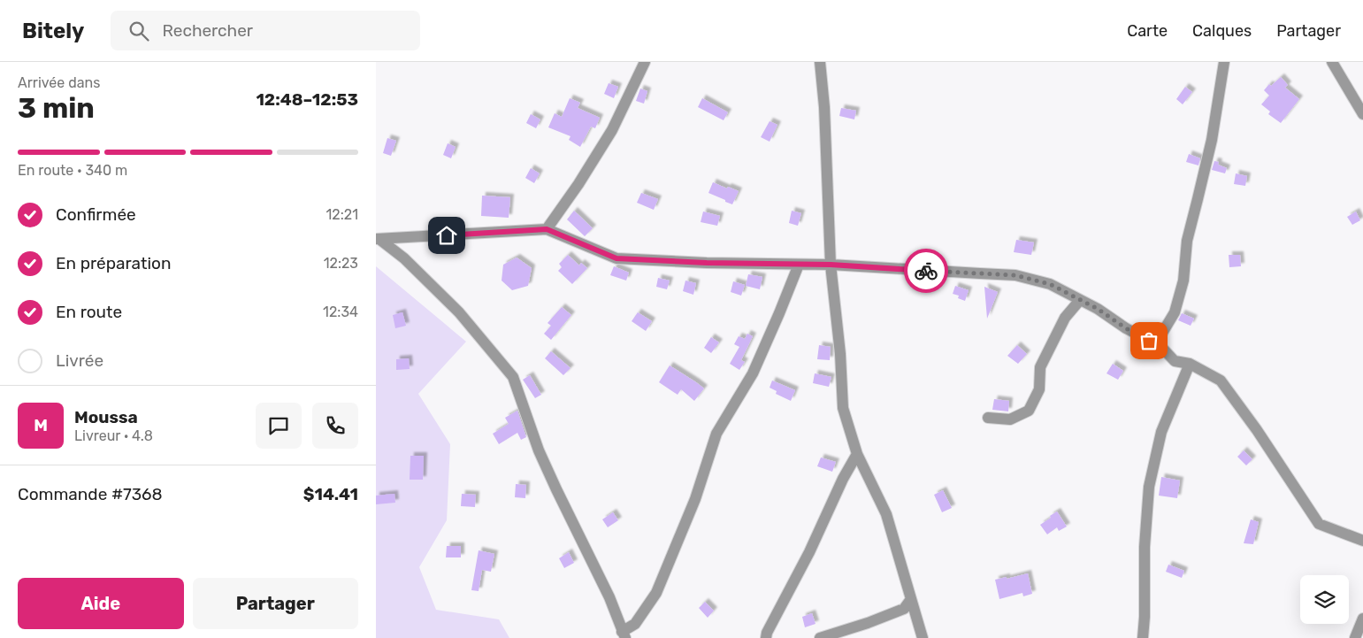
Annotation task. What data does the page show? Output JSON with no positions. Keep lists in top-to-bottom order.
{
  "page": {
    "header": "Bitely",
    "search": "Rechercher",
    "nav": ["Carte", "Calques", "Partager"],
    "heading": ["3 min", "Arrivée dans", "12:48–12:53"],
    "panel": [
      "Moussa",
      "Livreur · 4.8",
      "Commande #7368",
      "$14.41"
    ],
    "bar": "En route · 340 m",
    "list": [
      ["Confirmée", "12:21"],
      ["En préparation", "12:23"],
      ["En route", "12:34"],
      "Livrée"
    ],
    "round": "M",
    "buttons": ["Aide", "Partager"]
  }
}
